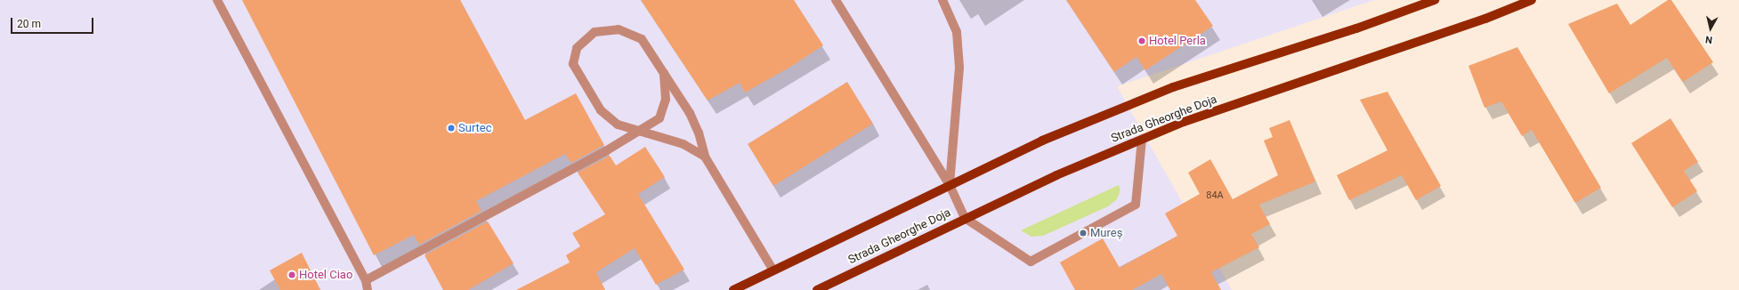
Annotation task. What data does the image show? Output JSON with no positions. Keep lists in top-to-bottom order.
{
  "streets": {
    "main road": ["Strada Gheorghe Doja"]
  },
  "places": [
    "Hotel Perla",
    "Surtec",
    "Mureș",
    "Hotel Ciao"
  ],
  "house_numbers": ["84A"],
  "scale_bar": "20 m",
  "north": "bottom"
}
